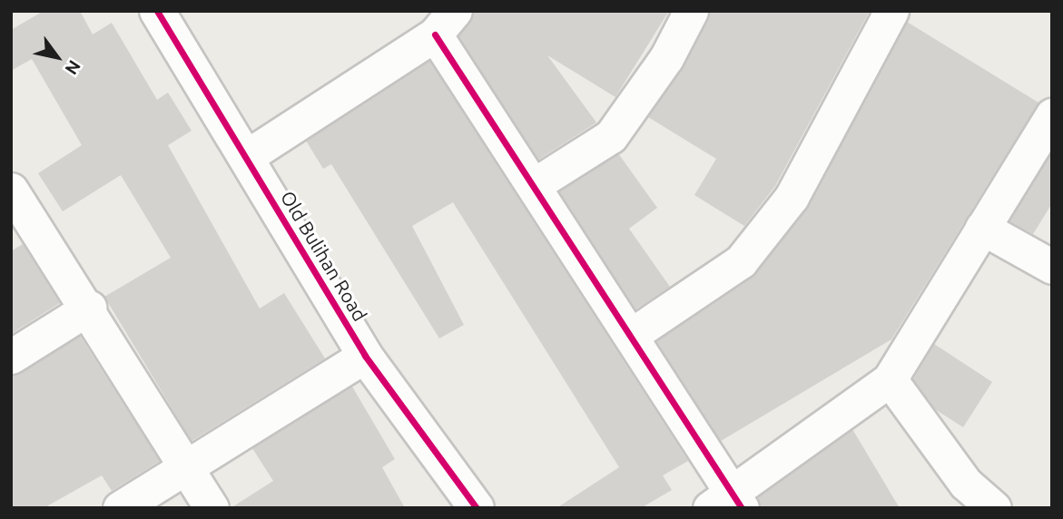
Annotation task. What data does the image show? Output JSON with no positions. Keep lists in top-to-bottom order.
{
  "streets": {
    "street": ["Old Bulihan Road"]
  },
  "north": "bottom right"
}
